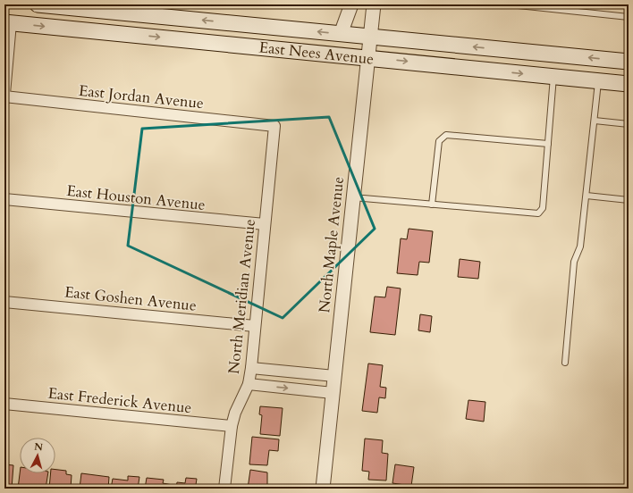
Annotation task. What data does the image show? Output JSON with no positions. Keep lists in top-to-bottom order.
{
  "streets": {
    "main road": ["East Nees Avenue"],
    "street": [
      "East Jordan Avenue",
      "East Houston Avenue",
      "North Maple Avenue",
      "North Meridian Avenue",
      "East Goshen Avenue",
      "East Frederick Avenue"
    ]
  },
  "crossings": [
    ["East Nees Avenue", "North Maple Avenue"],
    ["East Jordan Avenue", "North Meridian Avenue"],
    ["East Houston Avenue", "North Meridian Avenue"],
    ["North Meridian Avenue", "East Goshen Avenue"],
    ["North Meridian Avenue", "East Frederick Avenue"]
  ],
  "north": "top"
}
